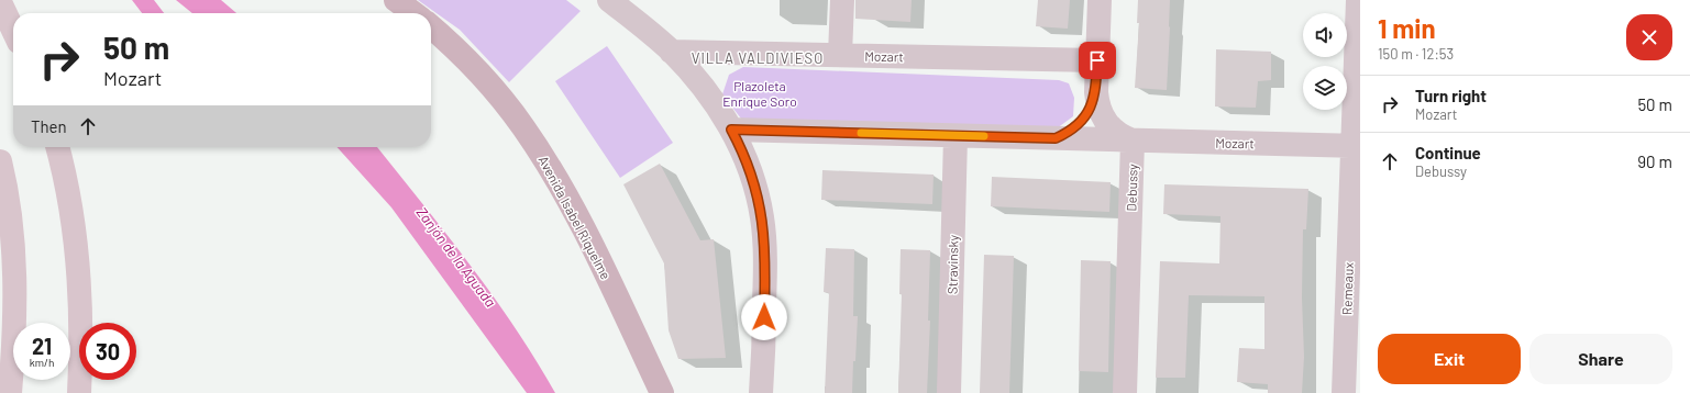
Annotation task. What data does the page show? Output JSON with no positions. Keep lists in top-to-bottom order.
{
  "streets": {
    "main road": ["Avenida Isabel Riquelme"],
    "street": [
      "Mozart",
      "Debussy",
      "Stravinsky",
      "Remeaux"
    ]
  },
  "crossings": [
    ["Mozart", "Debussy"],
    ["Mozart", "Stravinsky"],
    ["Mozart", "Remeaux"]
  ],
  "districts": ["VILLA VALDIVIESO"],
  "water": ["Zanjón de la Aguada"],
  "parks": ["Plazoleta Enrique Soro"],
  "page": {
    "heading": ["1 min", "150 m · 12:53"],
    "turn": ["50 m", "Mozart"],
    "list": [
      {
        "name": "Turn right",
        "note": "Mozart",
        "value": "50 m"
      },
      {
        "name": "Continue",
        "note": "Debussy",
        "value": "90 m"
      }
    ],
    "then": "Then",
    "speed": "21 km/h",
    "limit": "30",
    "buttons": ["Exit", "Share"]
  }
}
